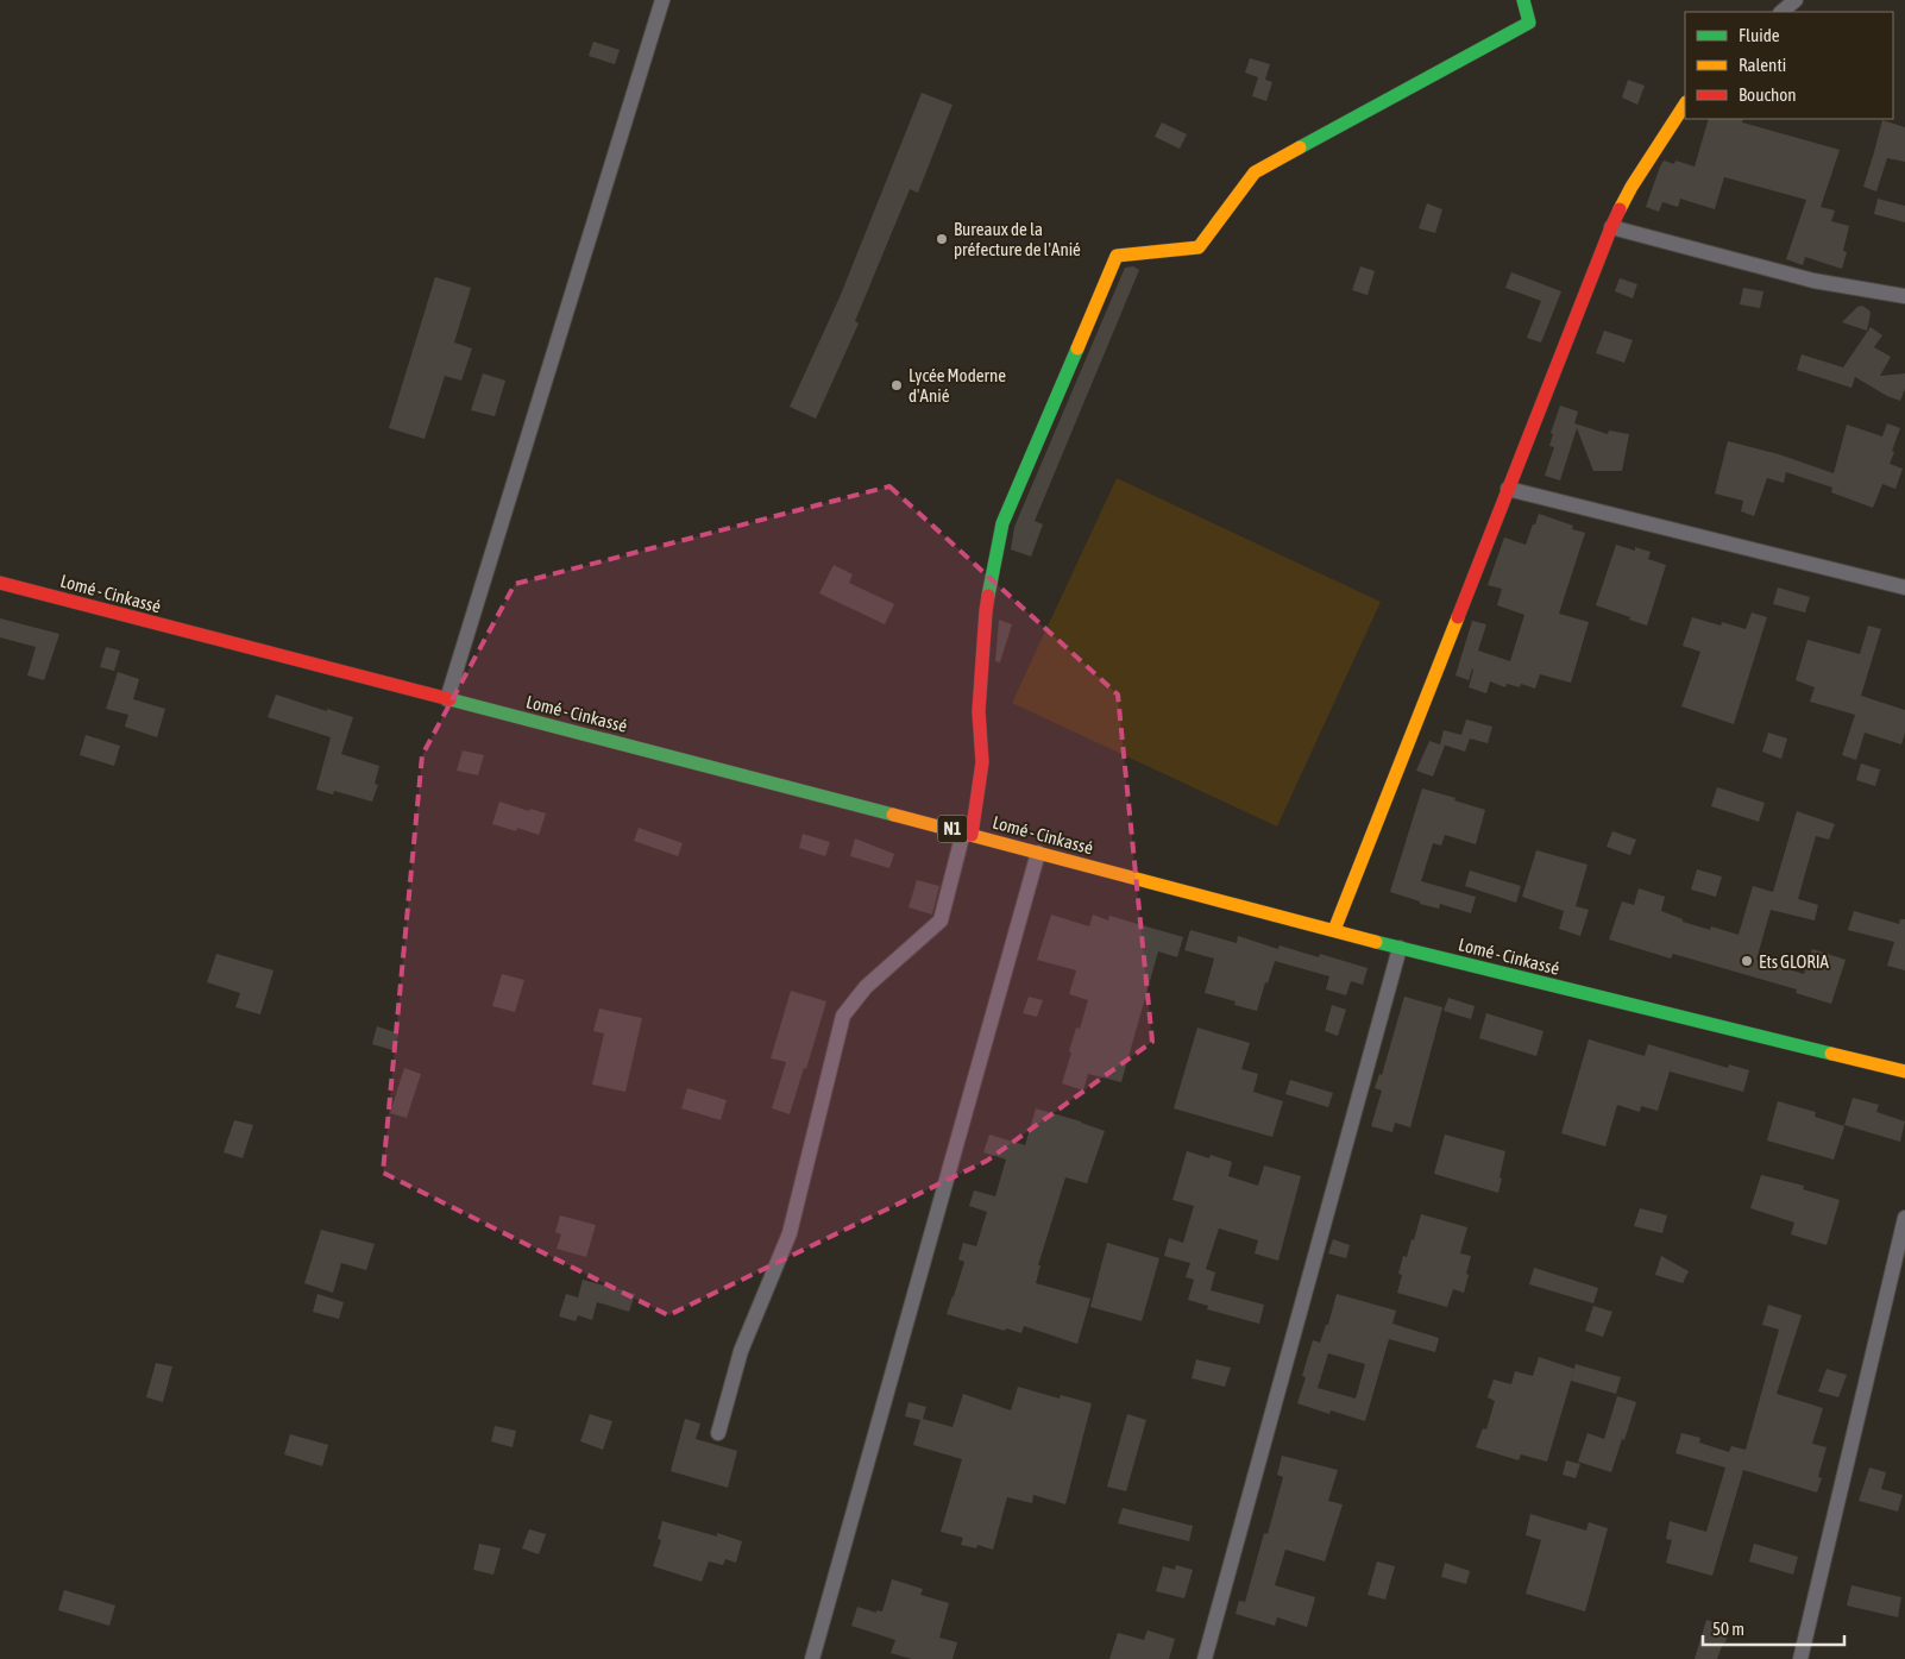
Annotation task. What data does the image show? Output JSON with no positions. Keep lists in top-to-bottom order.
{
  "streets": {
    "main road": ["Lomé - Cinkassé", "N1"]
  },
  "places": ["Bureaux de la préfecture de l'Anié", "Lycée Moderne d'Anié", "Ets GLORIA"],
  "legend": ["Fluide", "Ralenti", "Bouchon"],
  "scale_bar": "50 m"
}
